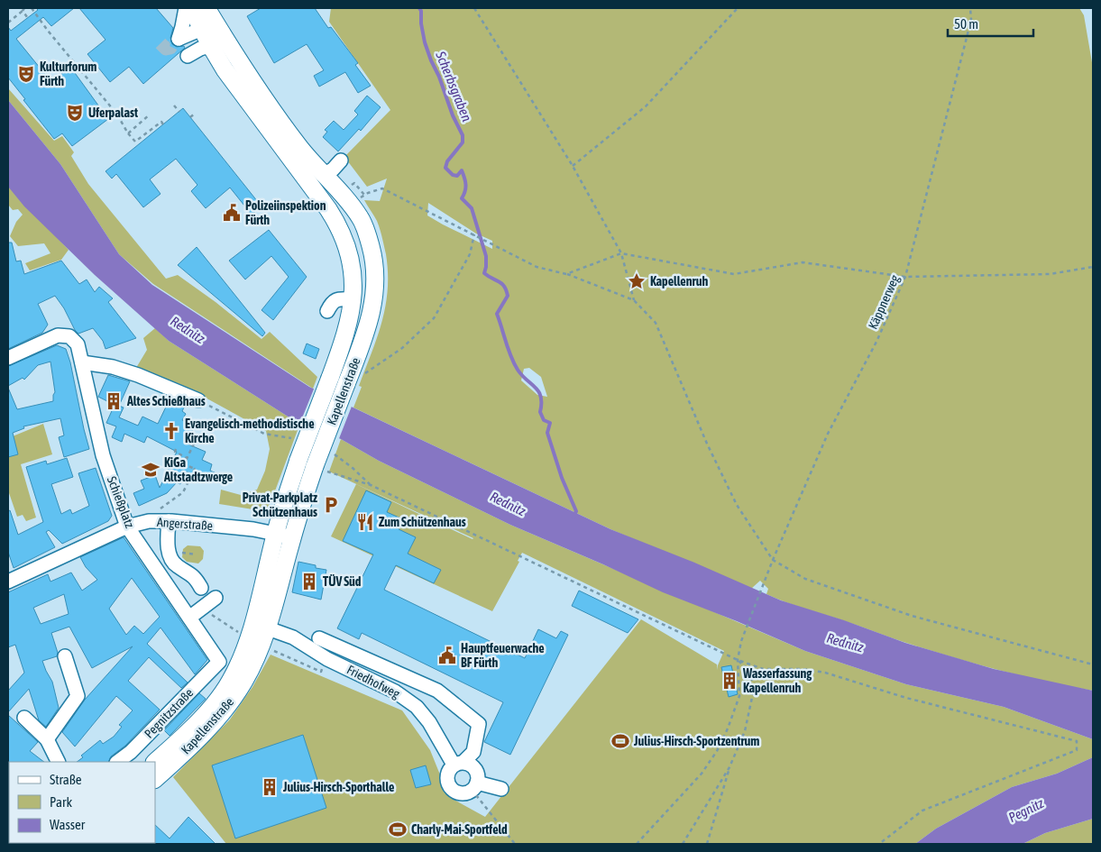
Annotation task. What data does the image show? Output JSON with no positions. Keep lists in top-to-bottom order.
{
  "streets": {
    "main road": ["Kapellenstraße"],
    "street": [
      "Schießplatz",
      "Angerstraße",
      "Friedhofweg",
      "Pegnitzstraße"
    ],
    "path": ["Käppnerweg"]
  },
  "crossings": [
    ["Kapellenstraße", "Angerstraße"],
    ["Kapellenstraße", "Friedhofweg"],
    ["Schießplatz", "Angerstraße"],
    ["Schießplatz", "Pegnitzstraße"]
  ],
  "water": ["Scherbsgraben", "Rednitz", "Pegnitz"],
  "places": {
    "theatre": ["Kulturforum Fürth", "Uferpalast"],
    "public building": ["Polizeiinspektion Fürth", "Hauptfeuerwache BF Fürth"],
    "place": ["Kapellenruh"],
    "building": [
      "Altes Schießhaus",
      "TÜV Süd",
      "Wasserfassung Kapellenruh",
      "Julius-Hirsch-Sporthalle"
    ],
    "church": ["Evangelisch-methodistische Kirche"],
    "school or university": ["KiGa Altstadtzwerge"],
    "parking": ["Privat-Parkplatz Schützenhaus"],
    "restaurant": ["Zum Schützenhaus"],
    "sports": ["Julius-Hirsch-Sportzentrum", "Charly-Mai-Sportfeld"]
  },
  "legend": ["Straße", "Park", "Wasser"],
  "scale_bar": "50 m"
}
